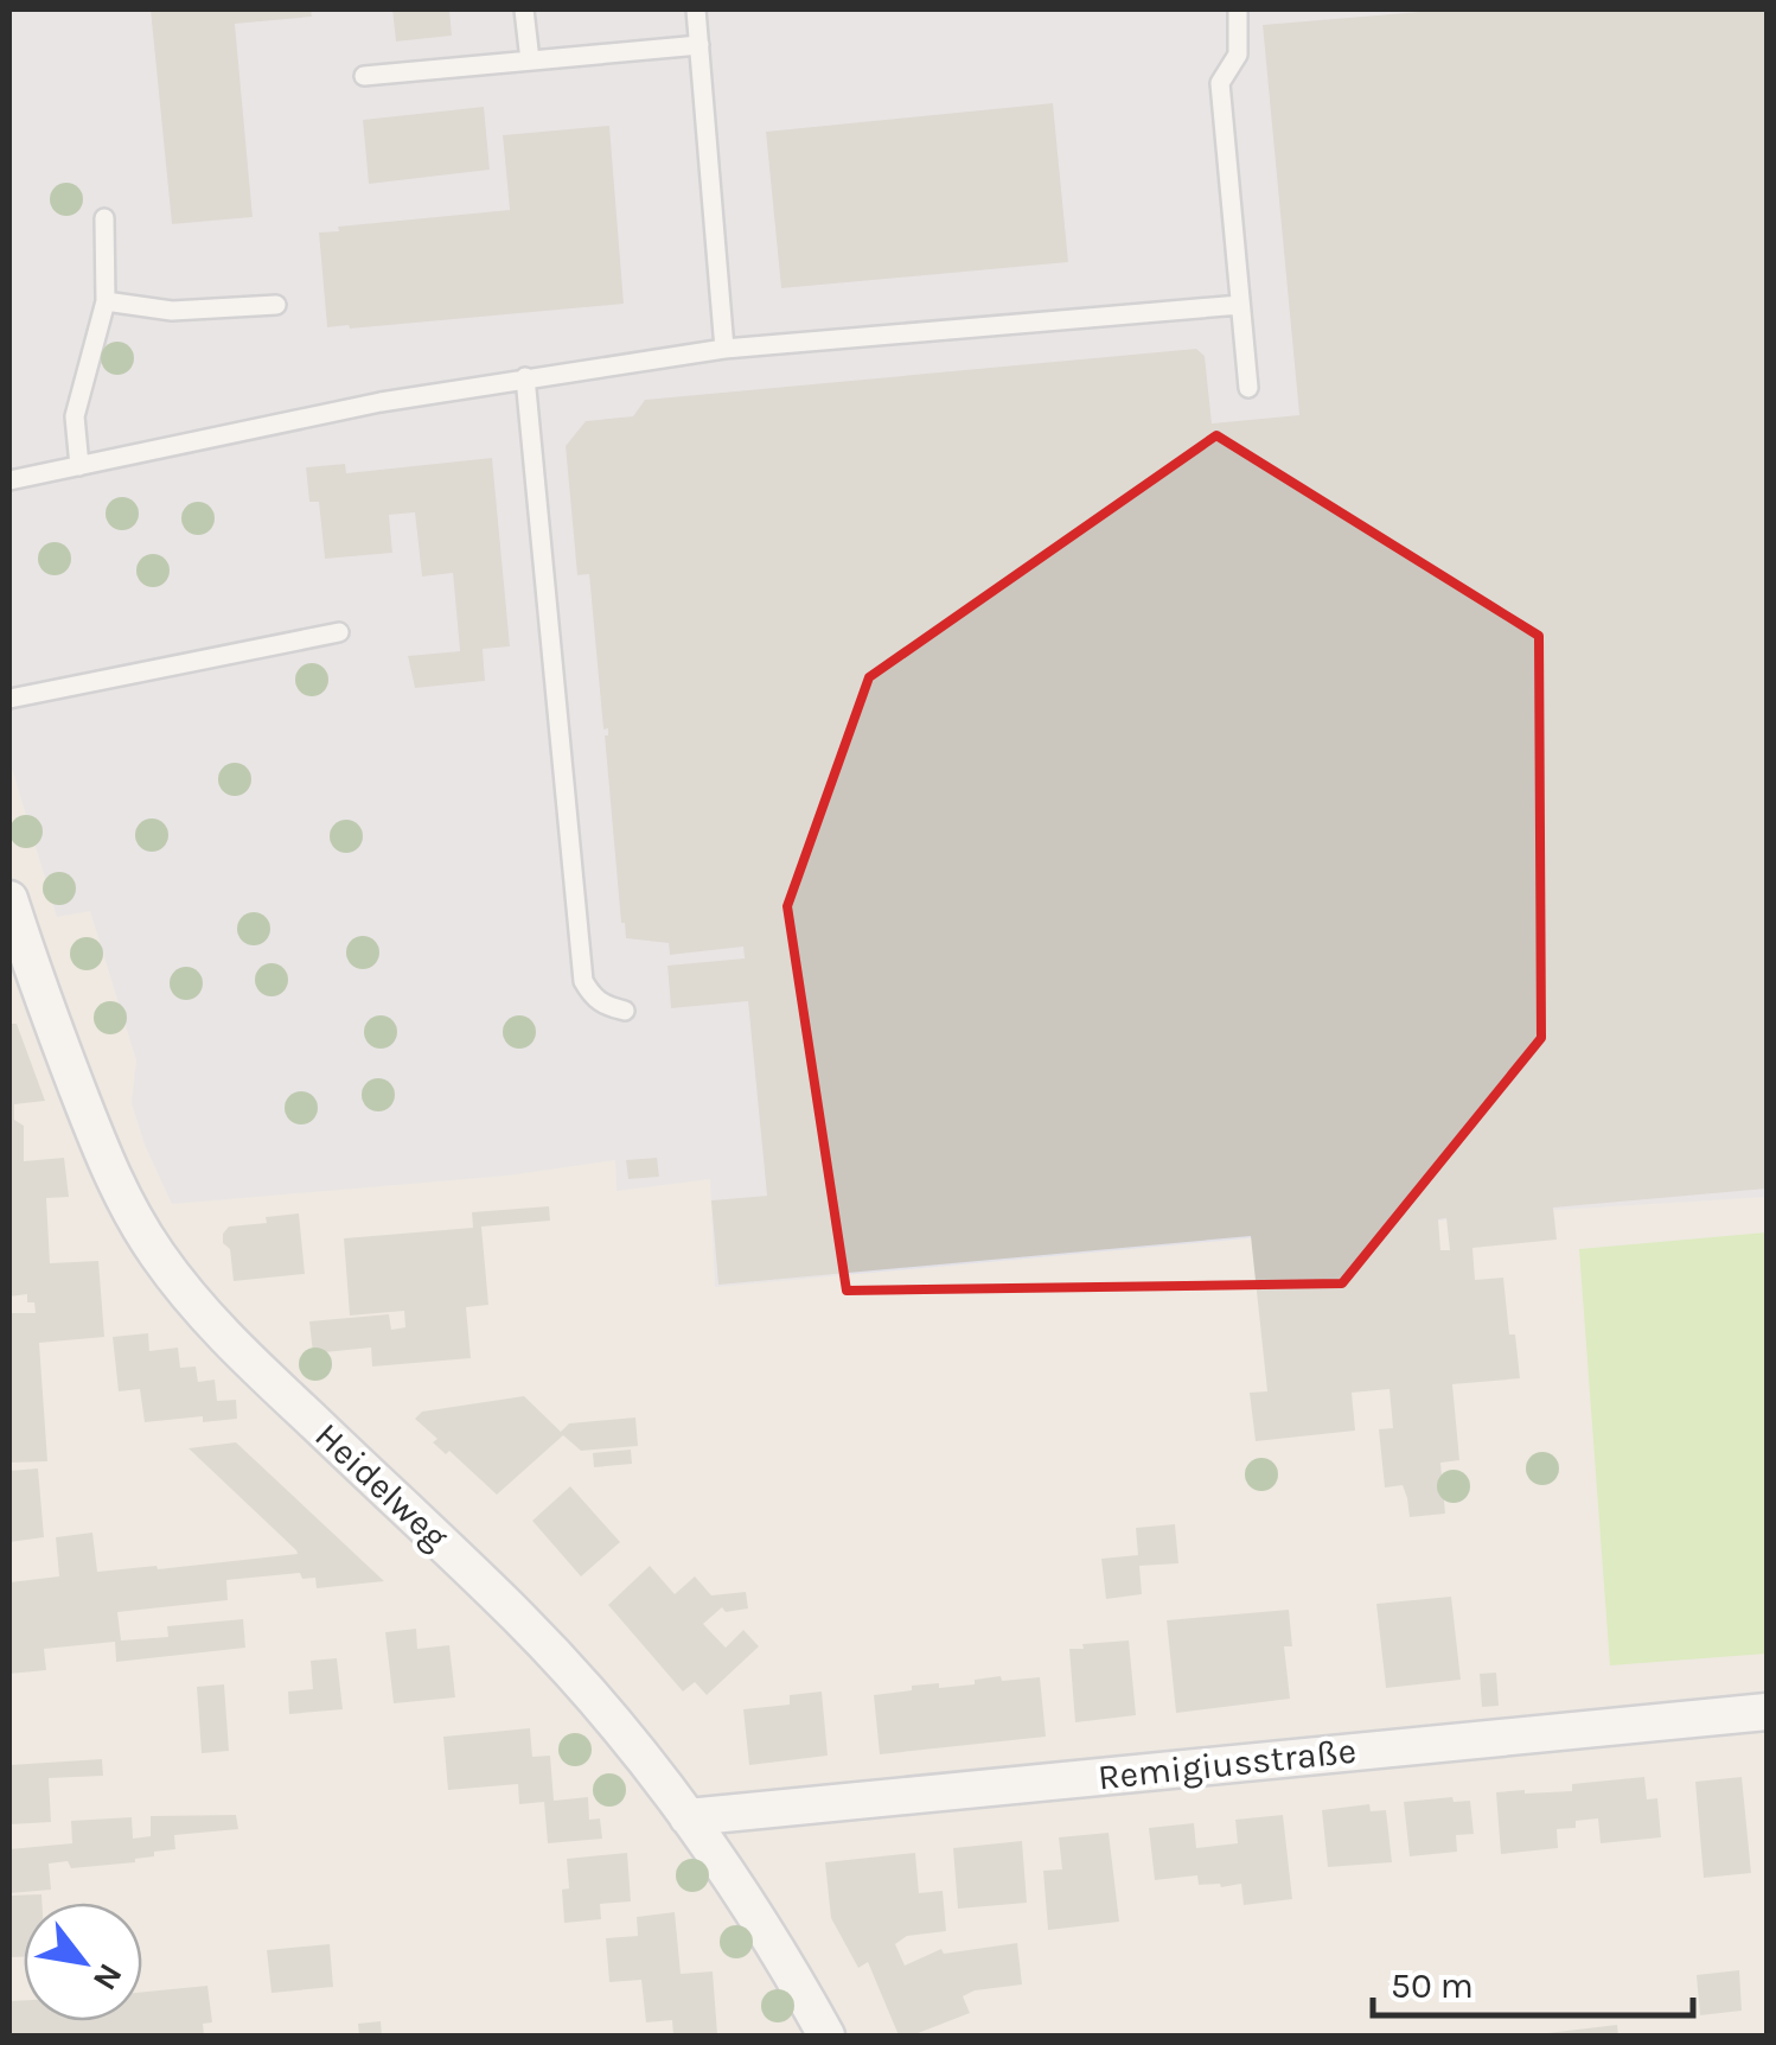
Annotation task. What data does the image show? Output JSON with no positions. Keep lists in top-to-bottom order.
{
  "streets": {
    "street": ["Heidelweg", "Remigiusstraße"]
  },
  "crossings": [
    ["Heidelweg", "Remigiusstraße"]
  ],
  "scale_bar": "50 m",
  "north": "bottom right"
}
